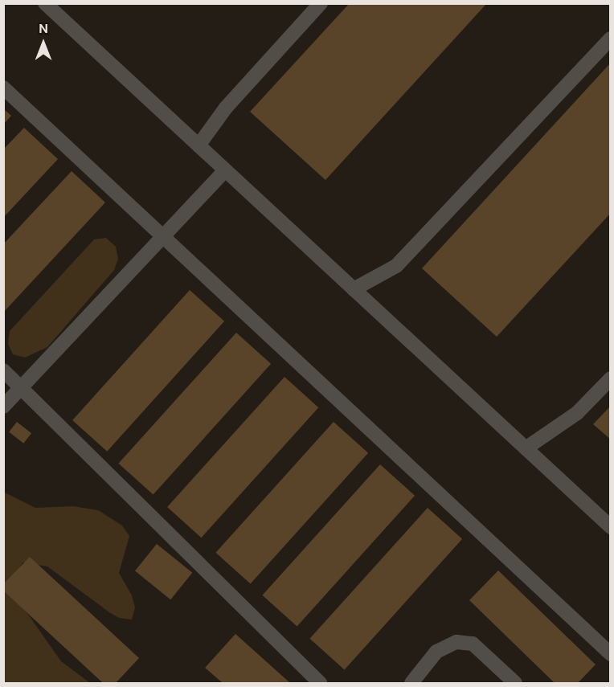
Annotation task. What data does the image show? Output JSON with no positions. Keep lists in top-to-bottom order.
{
  "north": "top"
}
